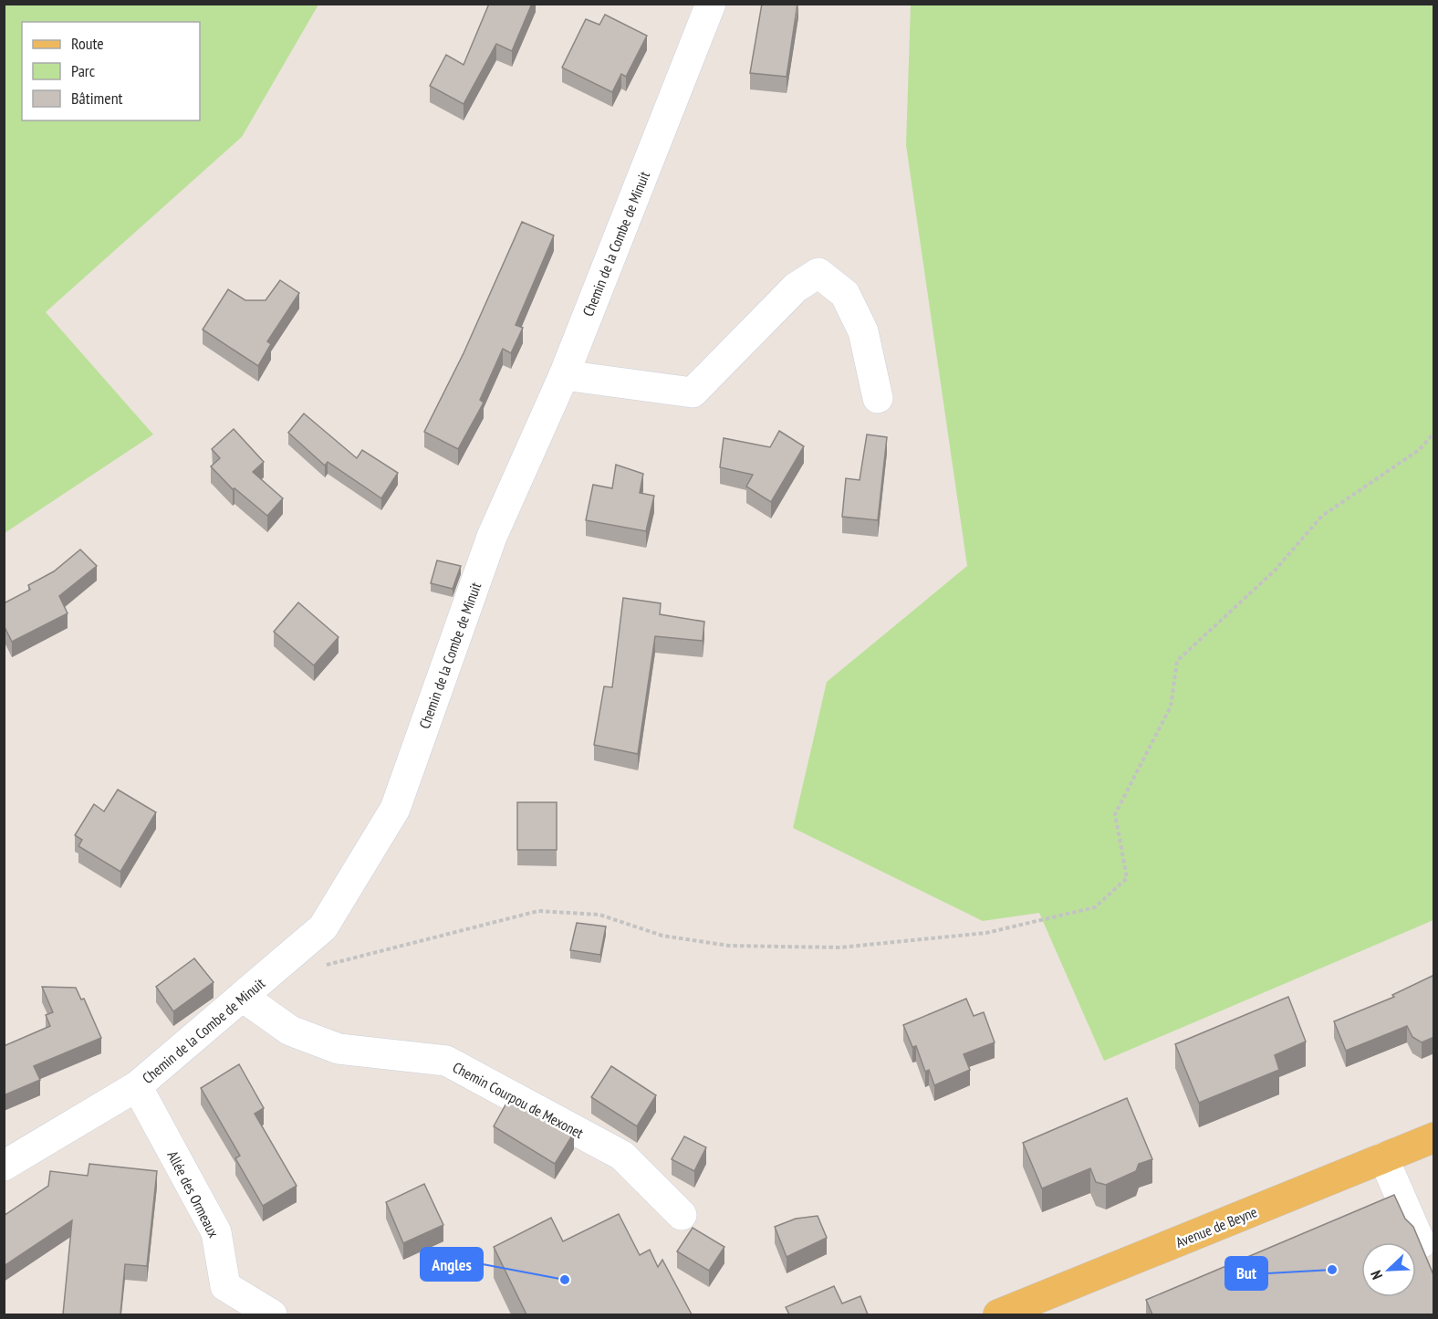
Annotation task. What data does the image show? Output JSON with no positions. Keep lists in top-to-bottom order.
{
  "streets": {
    "main road": ["Avenue de Beyne"],
    "street": ["Chemin de la Combe de Minuit", "Chemin Courpou de Mexonet", "Allée des Ormeaux"]
  },
  "crossings": [
    ["Chemin de la Combe de Minuit", "Chemin Courpou de Mexonet"],
    ["Chemin de la Combe de Minuit", "Allée des Ormeaux"]
  ],
  "places": ["But", "Angles"],
  "legend": ["Route", "Parc", "Bâtiment"],
  "north": "bottom left"
}
